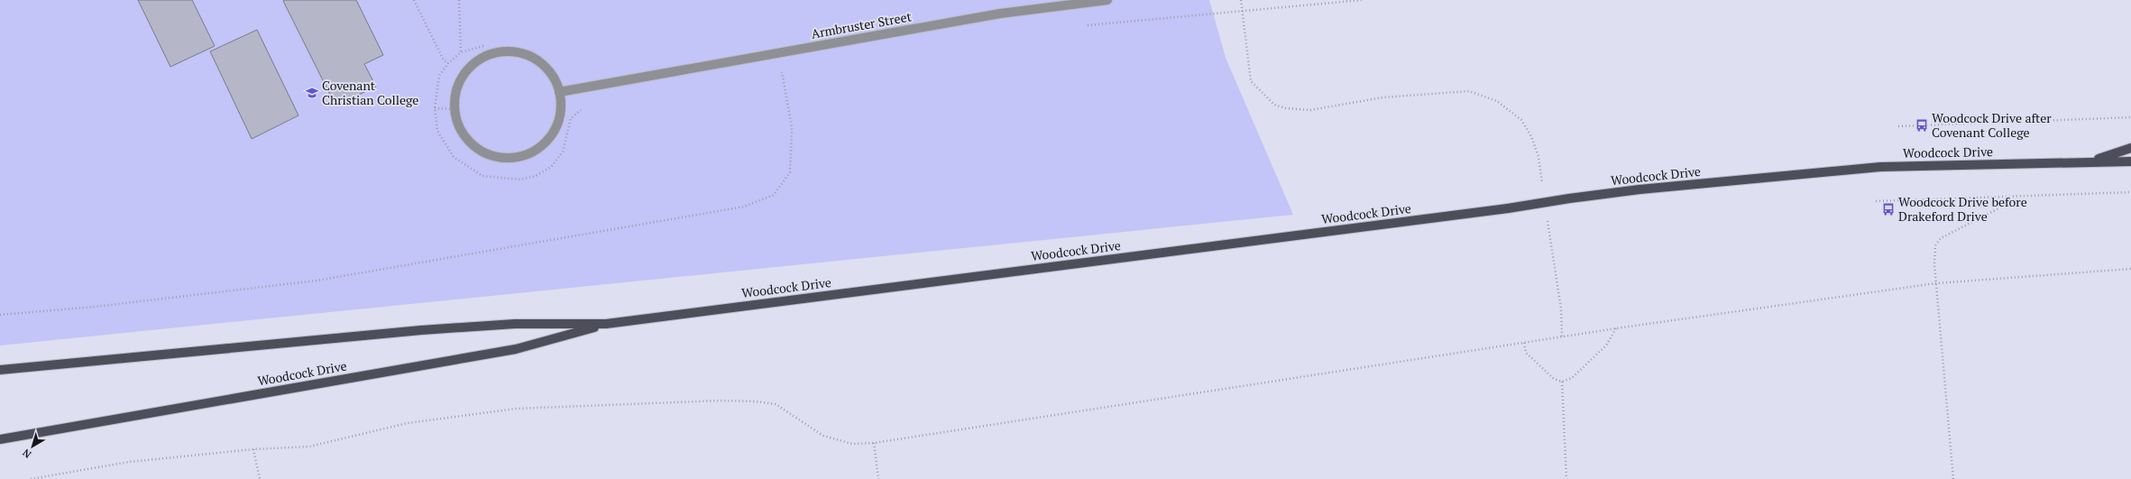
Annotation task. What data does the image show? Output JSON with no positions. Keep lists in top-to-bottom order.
{
  "streets": {
    "main road": ["Woodcock Drive"],
    "street": ["Armbruster Street"]
  },
  "places": {
    "school or university": ["Covenant Christian College"],
    "bus stop": ["Woodcock Drive after Covenant College", "Woodcock Drive before Drakeford Drive"]
  },
  "north": "bottom left"
}
